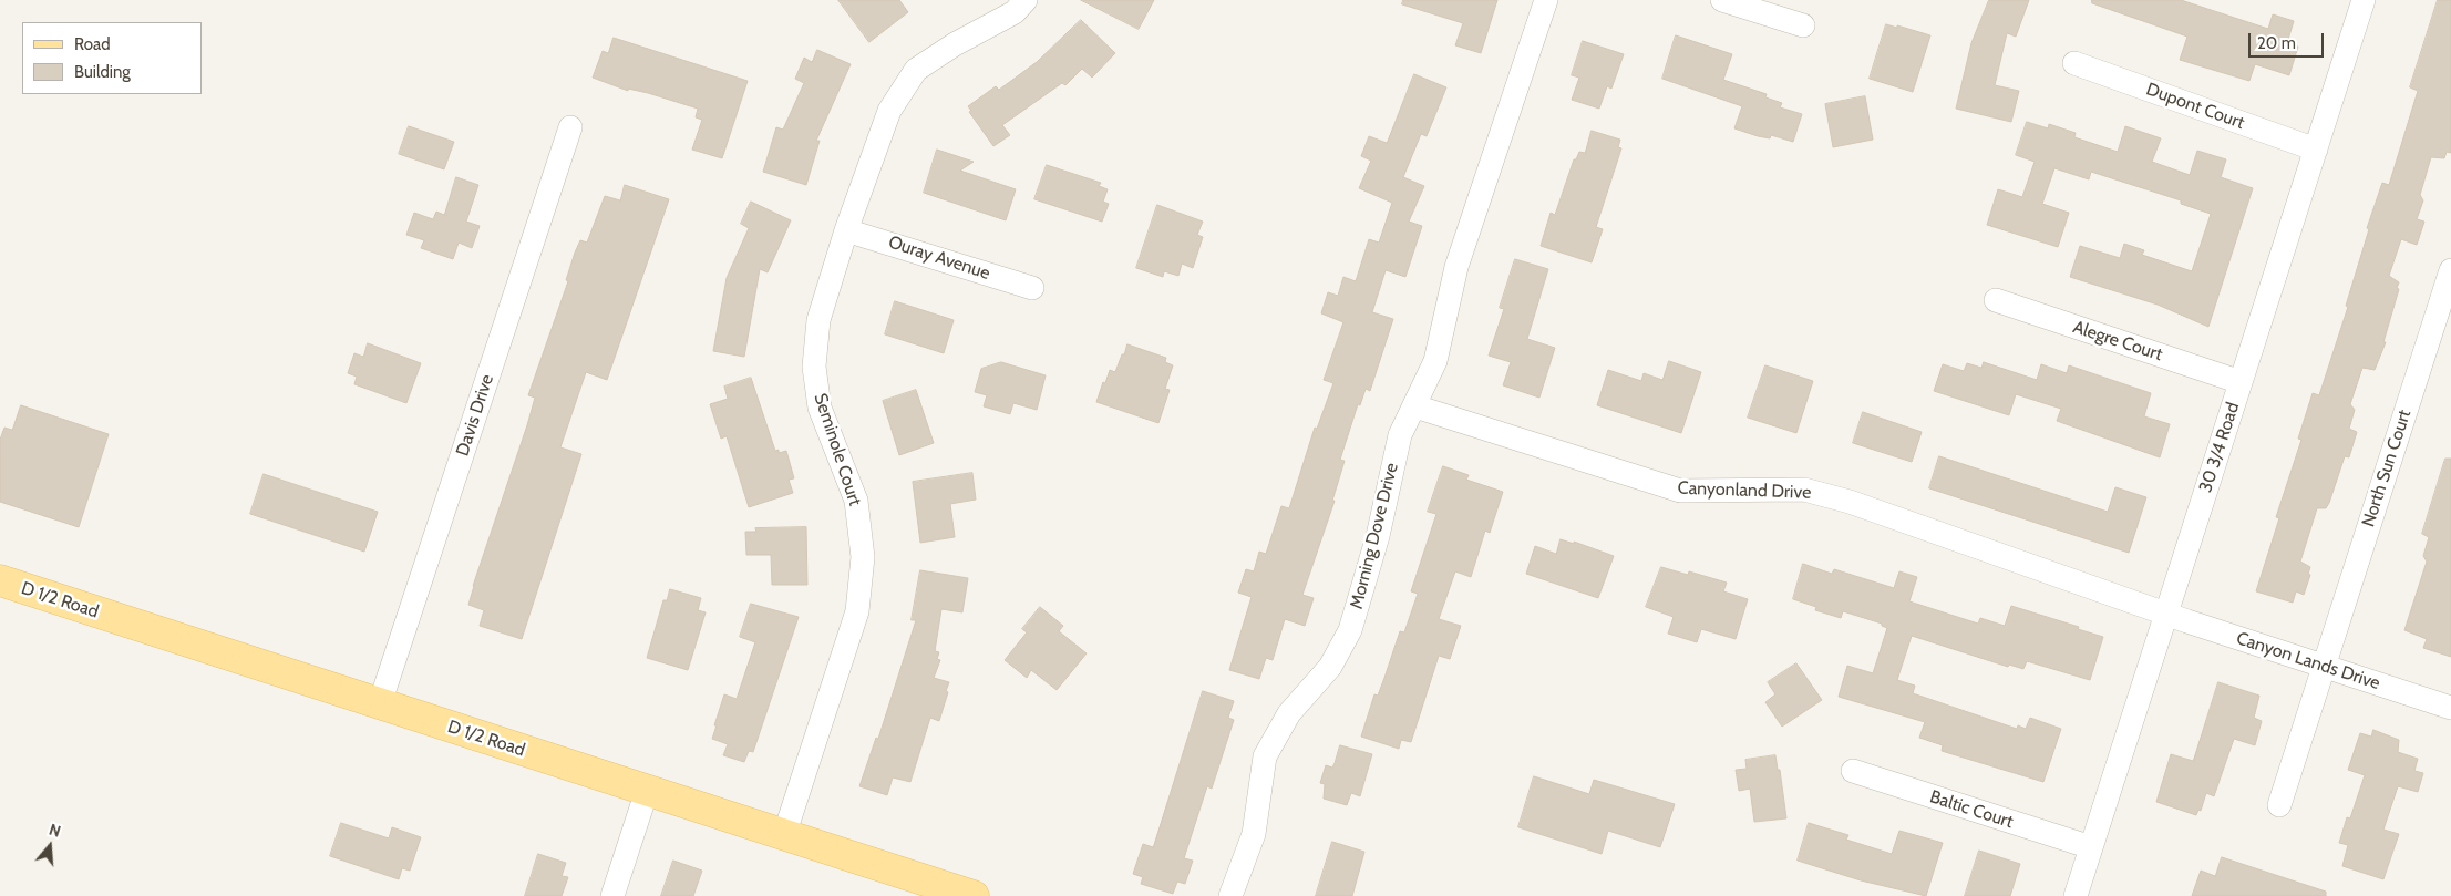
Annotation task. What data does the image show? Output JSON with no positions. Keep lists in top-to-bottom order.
{
  "streets": {
    "main road": ["D 1/2 Road"],
    "street": [
      "Dupont Court",
      "Ouray Avenue",
      "Alegre Court",
      "Davis Drive",
      "30 3/4 Road",
      "Seminole Court",
      "North Sun Court",
      "Canyonland Drive",
      "Morning Dove Drive",
      "Canyon Lands Drive",
      "Baltic Court"
    ]
  },
  "crossings": [
    ["Dupont Court", "30 3/4 Road"],
    ["Ouray Avenue", "Seminole Court"],
    ["Alegre Court", "30 3/4 Road"],
    ["Davis Drive", "D 1/2 Road"],
    ["30 3/4 Road", "Canyonland Drive"],
    ["30 3/4 Road", "Canyon Lands Drive"],
    ["30 3/4 Road", "Baltic Court"],
    ["Seminole Court", "D 1/2 Road"],
    ["North Sun Court", "Canyon Lands Drive"],
    ["Canyonland Drive", "Morning Dove Drive"],
    ["Canyonland Drive", "Canyon Lands Drive"]
  ],
  "legend": ["Road", "Building"],
  "scale_bar": "20 m",
  "north": "top"
}
